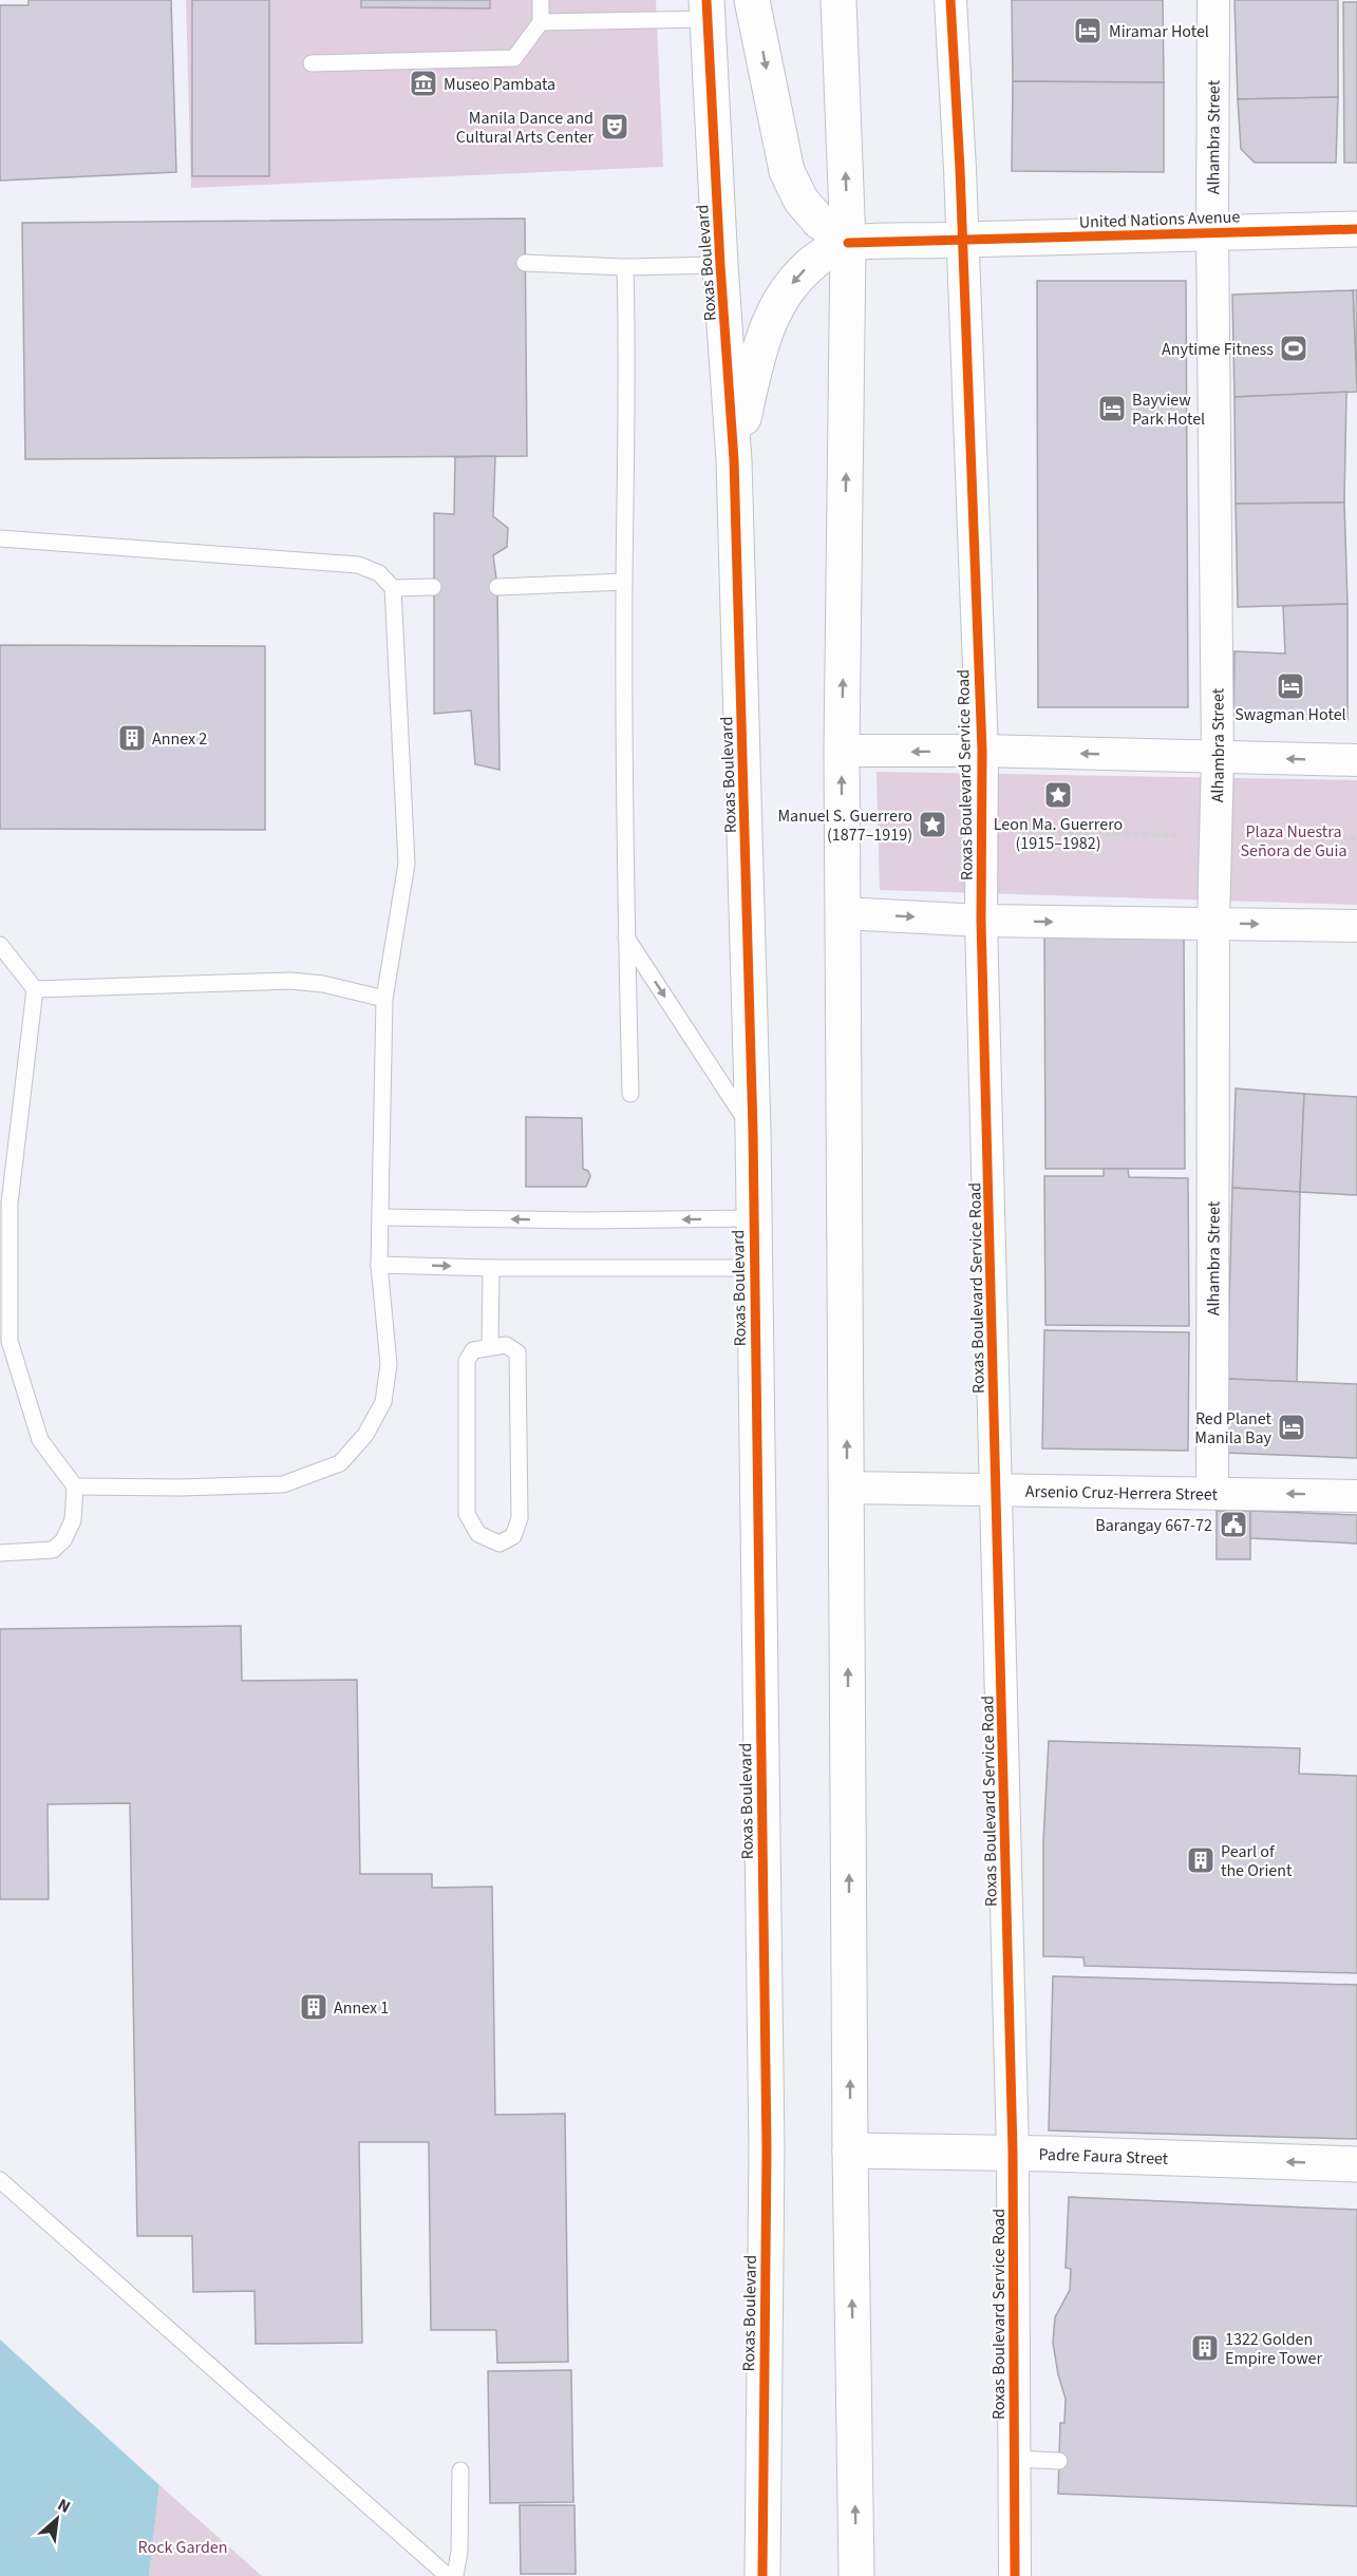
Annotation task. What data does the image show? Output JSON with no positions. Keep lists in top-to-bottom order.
{
  "streets": {
    "main road": ["United Nations Avenue", "Roxas Boulevard", "Padre Faura Street"],
    "street": ["Alhambra Street", "Roxas Boulevard Service Road", "Arsenio Cruz-Herrera Street"]
  },
  "crossings": [
    ["Alhambra Street", "United Nations Avenue"],
    ["Alhambra Street", "Arsenio Cruz-Herrera Street"],
    ["United Nations Avenue", "Roxas Boulevard Service Road"],
    ["Roxas Boulevard Service Road", "Arsenio Cruz-Herrera Street"],
    ["Roxas Boulevard Service Road", "Padre Faura Street"]
  ],
  "one_way": ["Padre Faura Street"],
  "parks": ["Plaza Nuestra Señora de Guia", "Rock Garden"],
  "places": {
    "hotel": [
      "Miramar Hotel",
      "Bayview Park Hotel",
      "Swagman Hotel",
      "Red Planet Manila Bay"
    ],
    "museum": ["Museo Pambata"],
    "theatre": ["Manila Dance and Cultural Arts Center"],
    "sports": ["Anytime Fitness"],
    "building": [
      "Annex 2",
      "Pearl of the Orient",
      "Annex 1",
      "1322 Golden Empire Tower"
    ],
    "place": ["Leon Ma. Guerrero (1915–1982)", "Manuel S. Guerrero (1877–1919)"],
    "public building": ["Barangay 667-72"]
  },
  "north": "top right"
}
